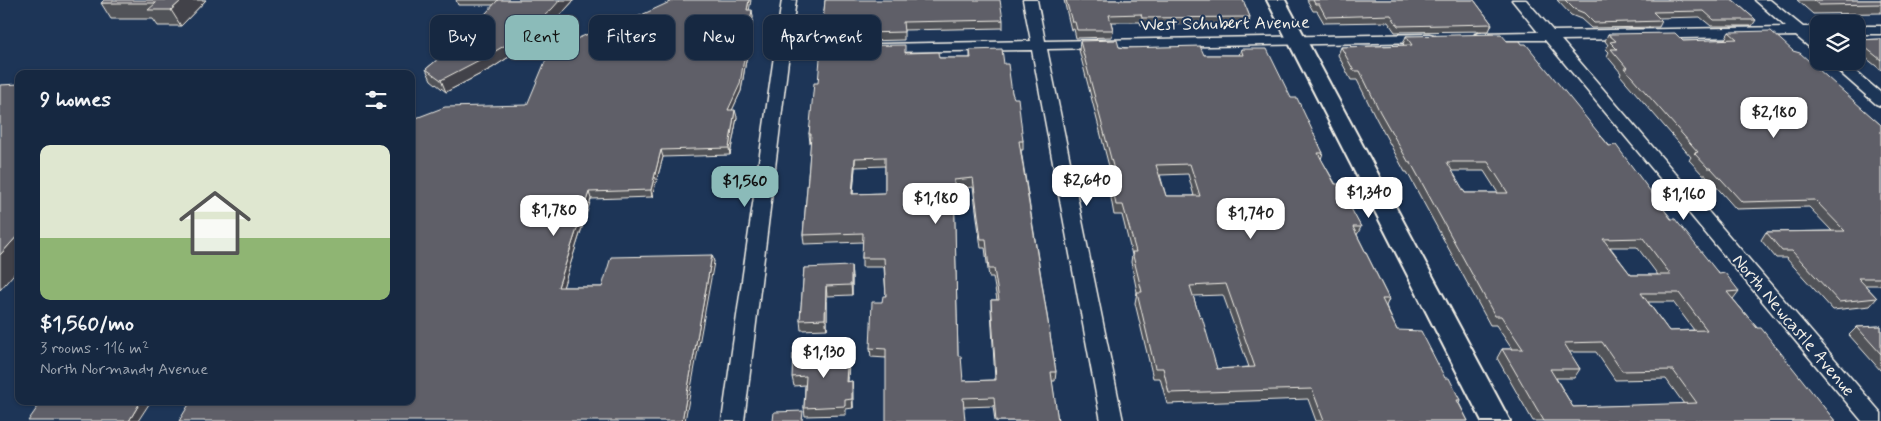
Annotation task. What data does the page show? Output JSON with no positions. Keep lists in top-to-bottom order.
{
  "streets": {
    "street": ["West Schubert Avenue", "North Newcastle Avenue"]
  },
  "page": {
    "chip": [
      "Buy",
      "Rent",
      "Filters",
      "New",
      "Apartment"
    ],
    "heading": "9 homes",
    "price": [
      "$2,180",
      "$2,640",
      "$1,560",
      "$1,340",
      "$1,160",
      "$1,180",
      "$1,780",
      "$1,740",
      "$1,130"
    ],
    "list": [
      {
        "name": "$1,560/mo",
        "note": "3 rooms · 116 m² · North Normandy Avenue"
      }
    ]
  }
}
